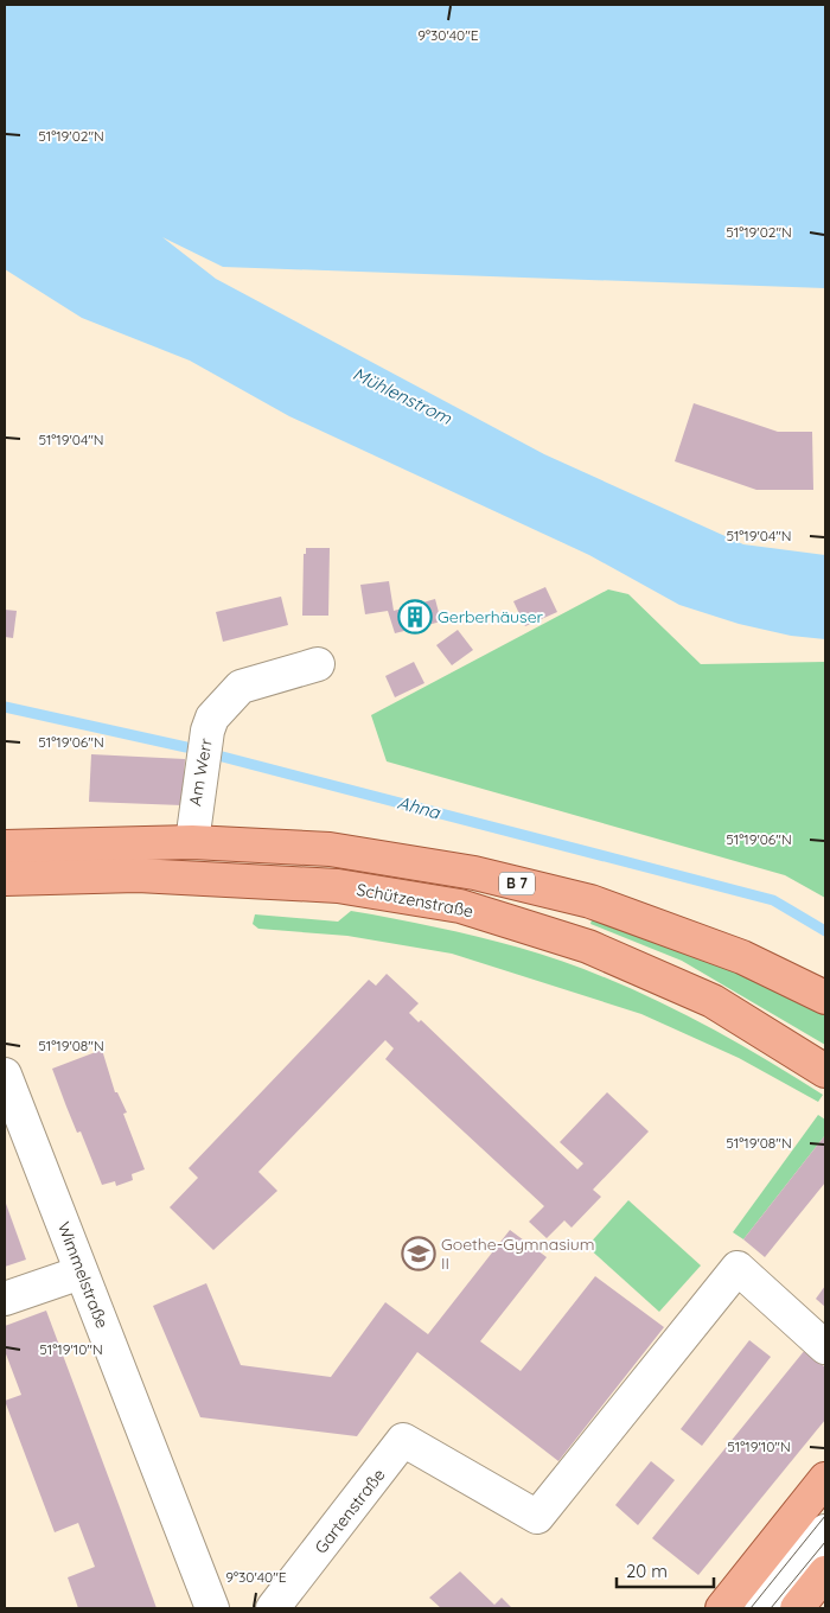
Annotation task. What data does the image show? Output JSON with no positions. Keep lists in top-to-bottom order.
{
  "streets": {
    "main road": ["B 7", "Schützenstraße"],
    "street": ["Am Werr", "Wimmelstraße", "Gartenstraße"]
  },
  "crossings": [
    ["Am Werr", "B 7"]
  ],
  "water": ["Mühlenstrom", "Ahna"],
  "places": {
    "building": ["Gerberhäuser"],
    "school or university": ["Goethe-Gymnasium II"]
  },
  "scale_bar": "20 m",
  "coordinates": [
    "9°30'40\"E",
    "51°19'02\"N",
    "51°19'04\"N",
    "51°19'06\"N",
    "51°19'08\"N",
    "51°19'10\"N"
  ]
}
